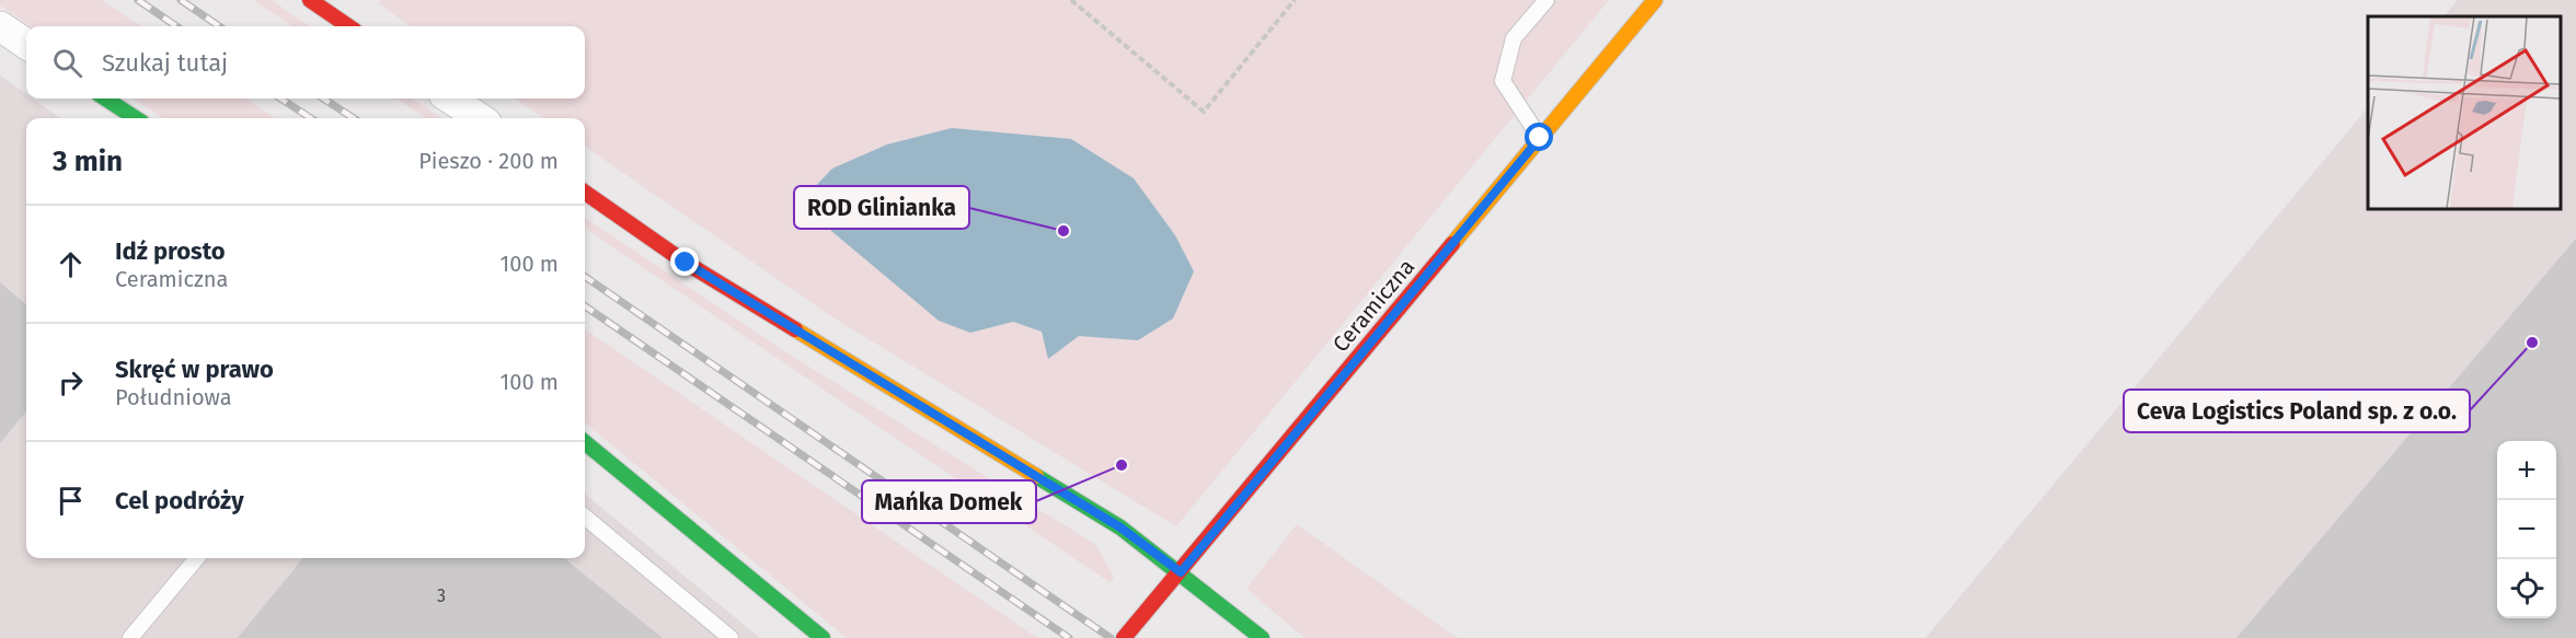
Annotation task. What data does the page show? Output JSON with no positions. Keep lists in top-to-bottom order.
{
  "streets": {
    "street": ["Ceramiczna"]
  },
  "places": ["ROD Glinianka", "Ceva Logistics Poland sp. z o.o.", "Mańka Domek"],
  "house_numbers": ["3"],
  "page": {
    "search": "Szukaj tutaj",
    "heading": ["3 min", "Pieszo · 200 m"],
    "list": [
      ["Idź prosto", "Ceramiczna", "100 m"],
      ["Skręć w prawo", "Południowa", "100 m"],
      "Cel podróży"
    ],
    "map_buttons": ["+", "−"]
  }
}
